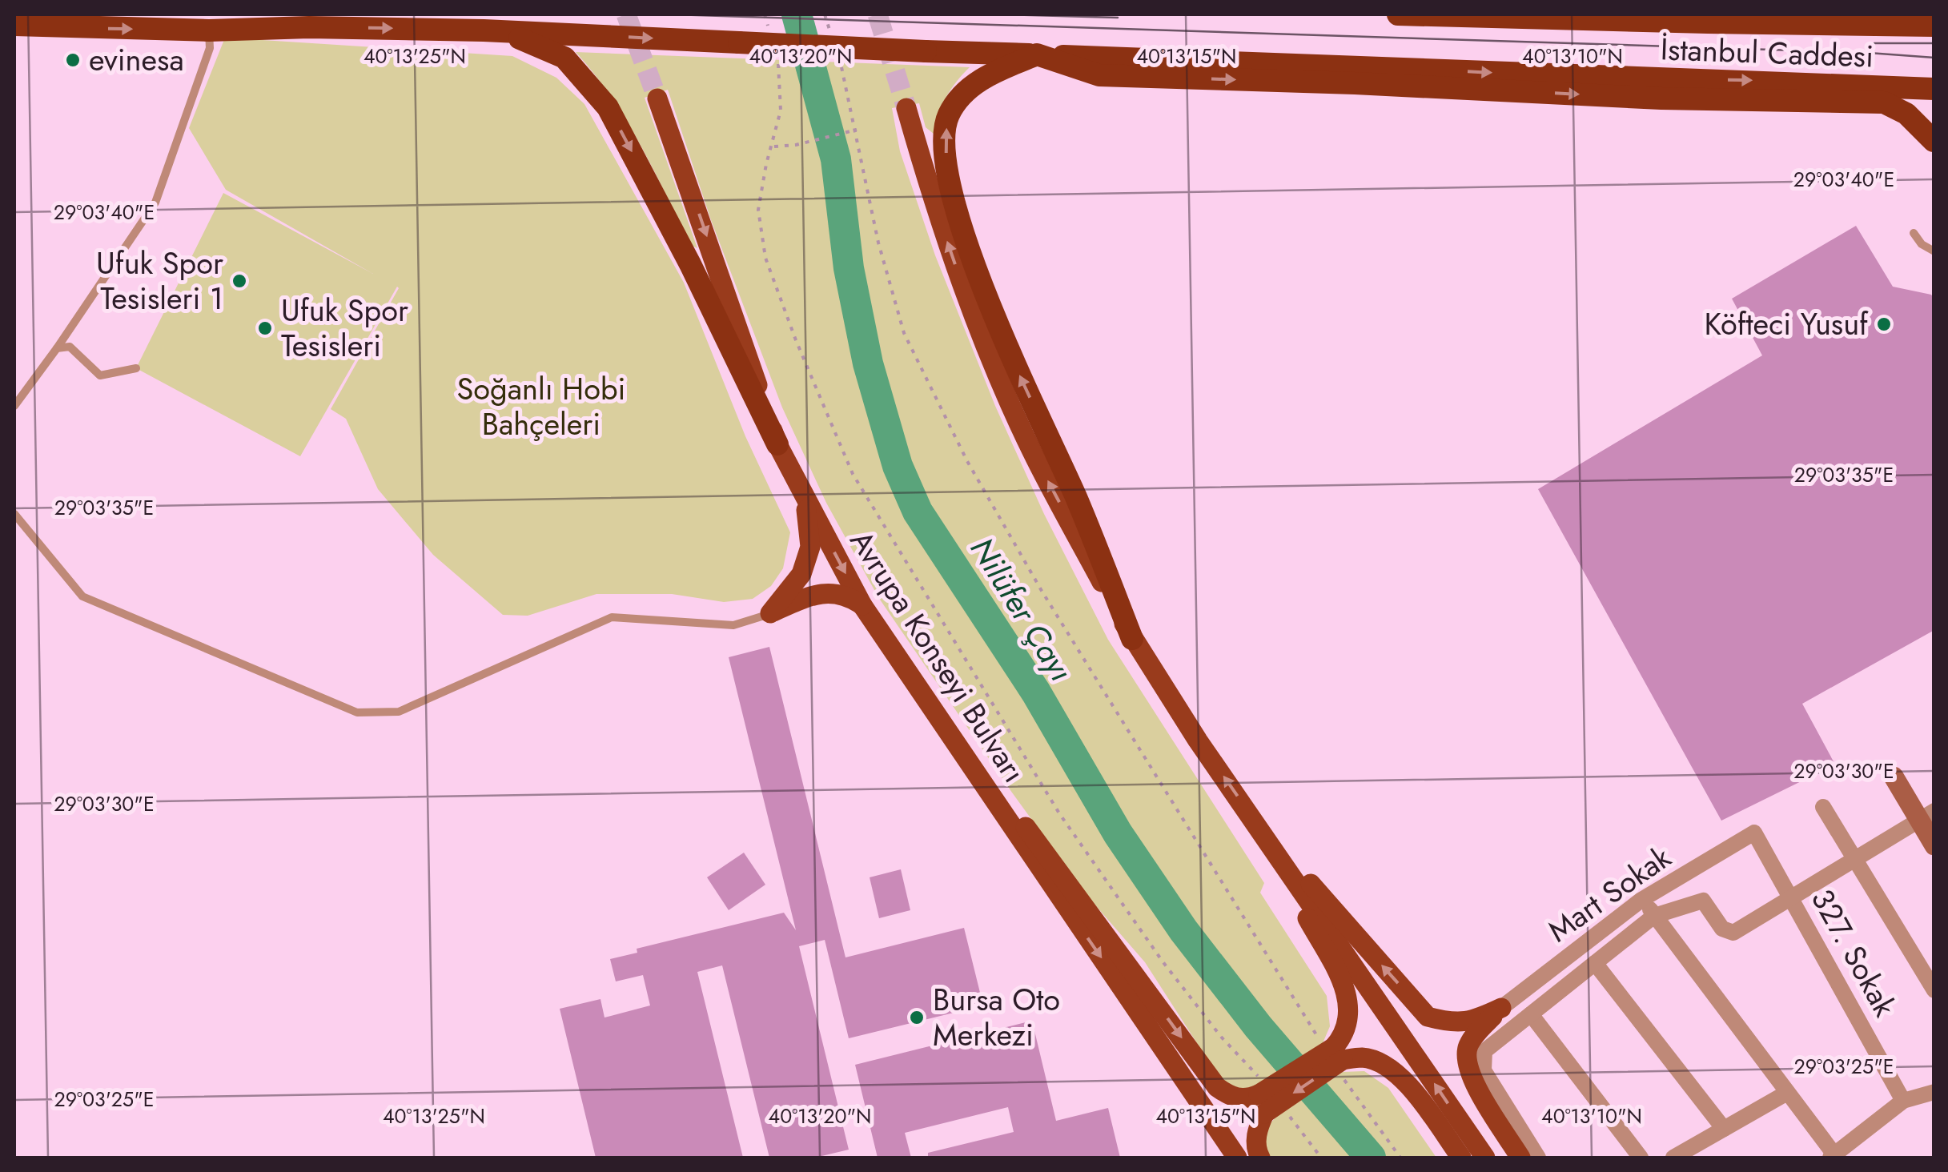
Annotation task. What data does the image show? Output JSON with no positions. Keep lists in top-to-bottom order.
{
  "streets": {
    "highway": ["İstanbul Caddesi"],
    "main road": ["Avrupa Konseyi Bulvarı"],
    "street": ["Mart Sokak", "327. Sokak"]
  },
  "crossings": [
    ["Mart Sokak", "327. Sokak"]
  ],
  "water": ["Nilüfer Çayı"],
  "parks": ["Soğanlı Hobi Bahçeleri"],
  "places": [
    "evinesa",
    "Ufuk Spor Tesisleri 1",
    "Köfteci Yusuf",
    "Ufuk Spor Tesisleri",
    "Bursa Oto Merkezi"
  ],
  "coordinates": [
    "40°13'25\"N",
    "40°13'20\"N",
    "40°13'15\"N",
    "40°13'10\"N",
    "29°03'40\"E",
    "29°03'35\"E",
    "29°03'30\"E",
    "29°03'25\"E"
  ]
}
